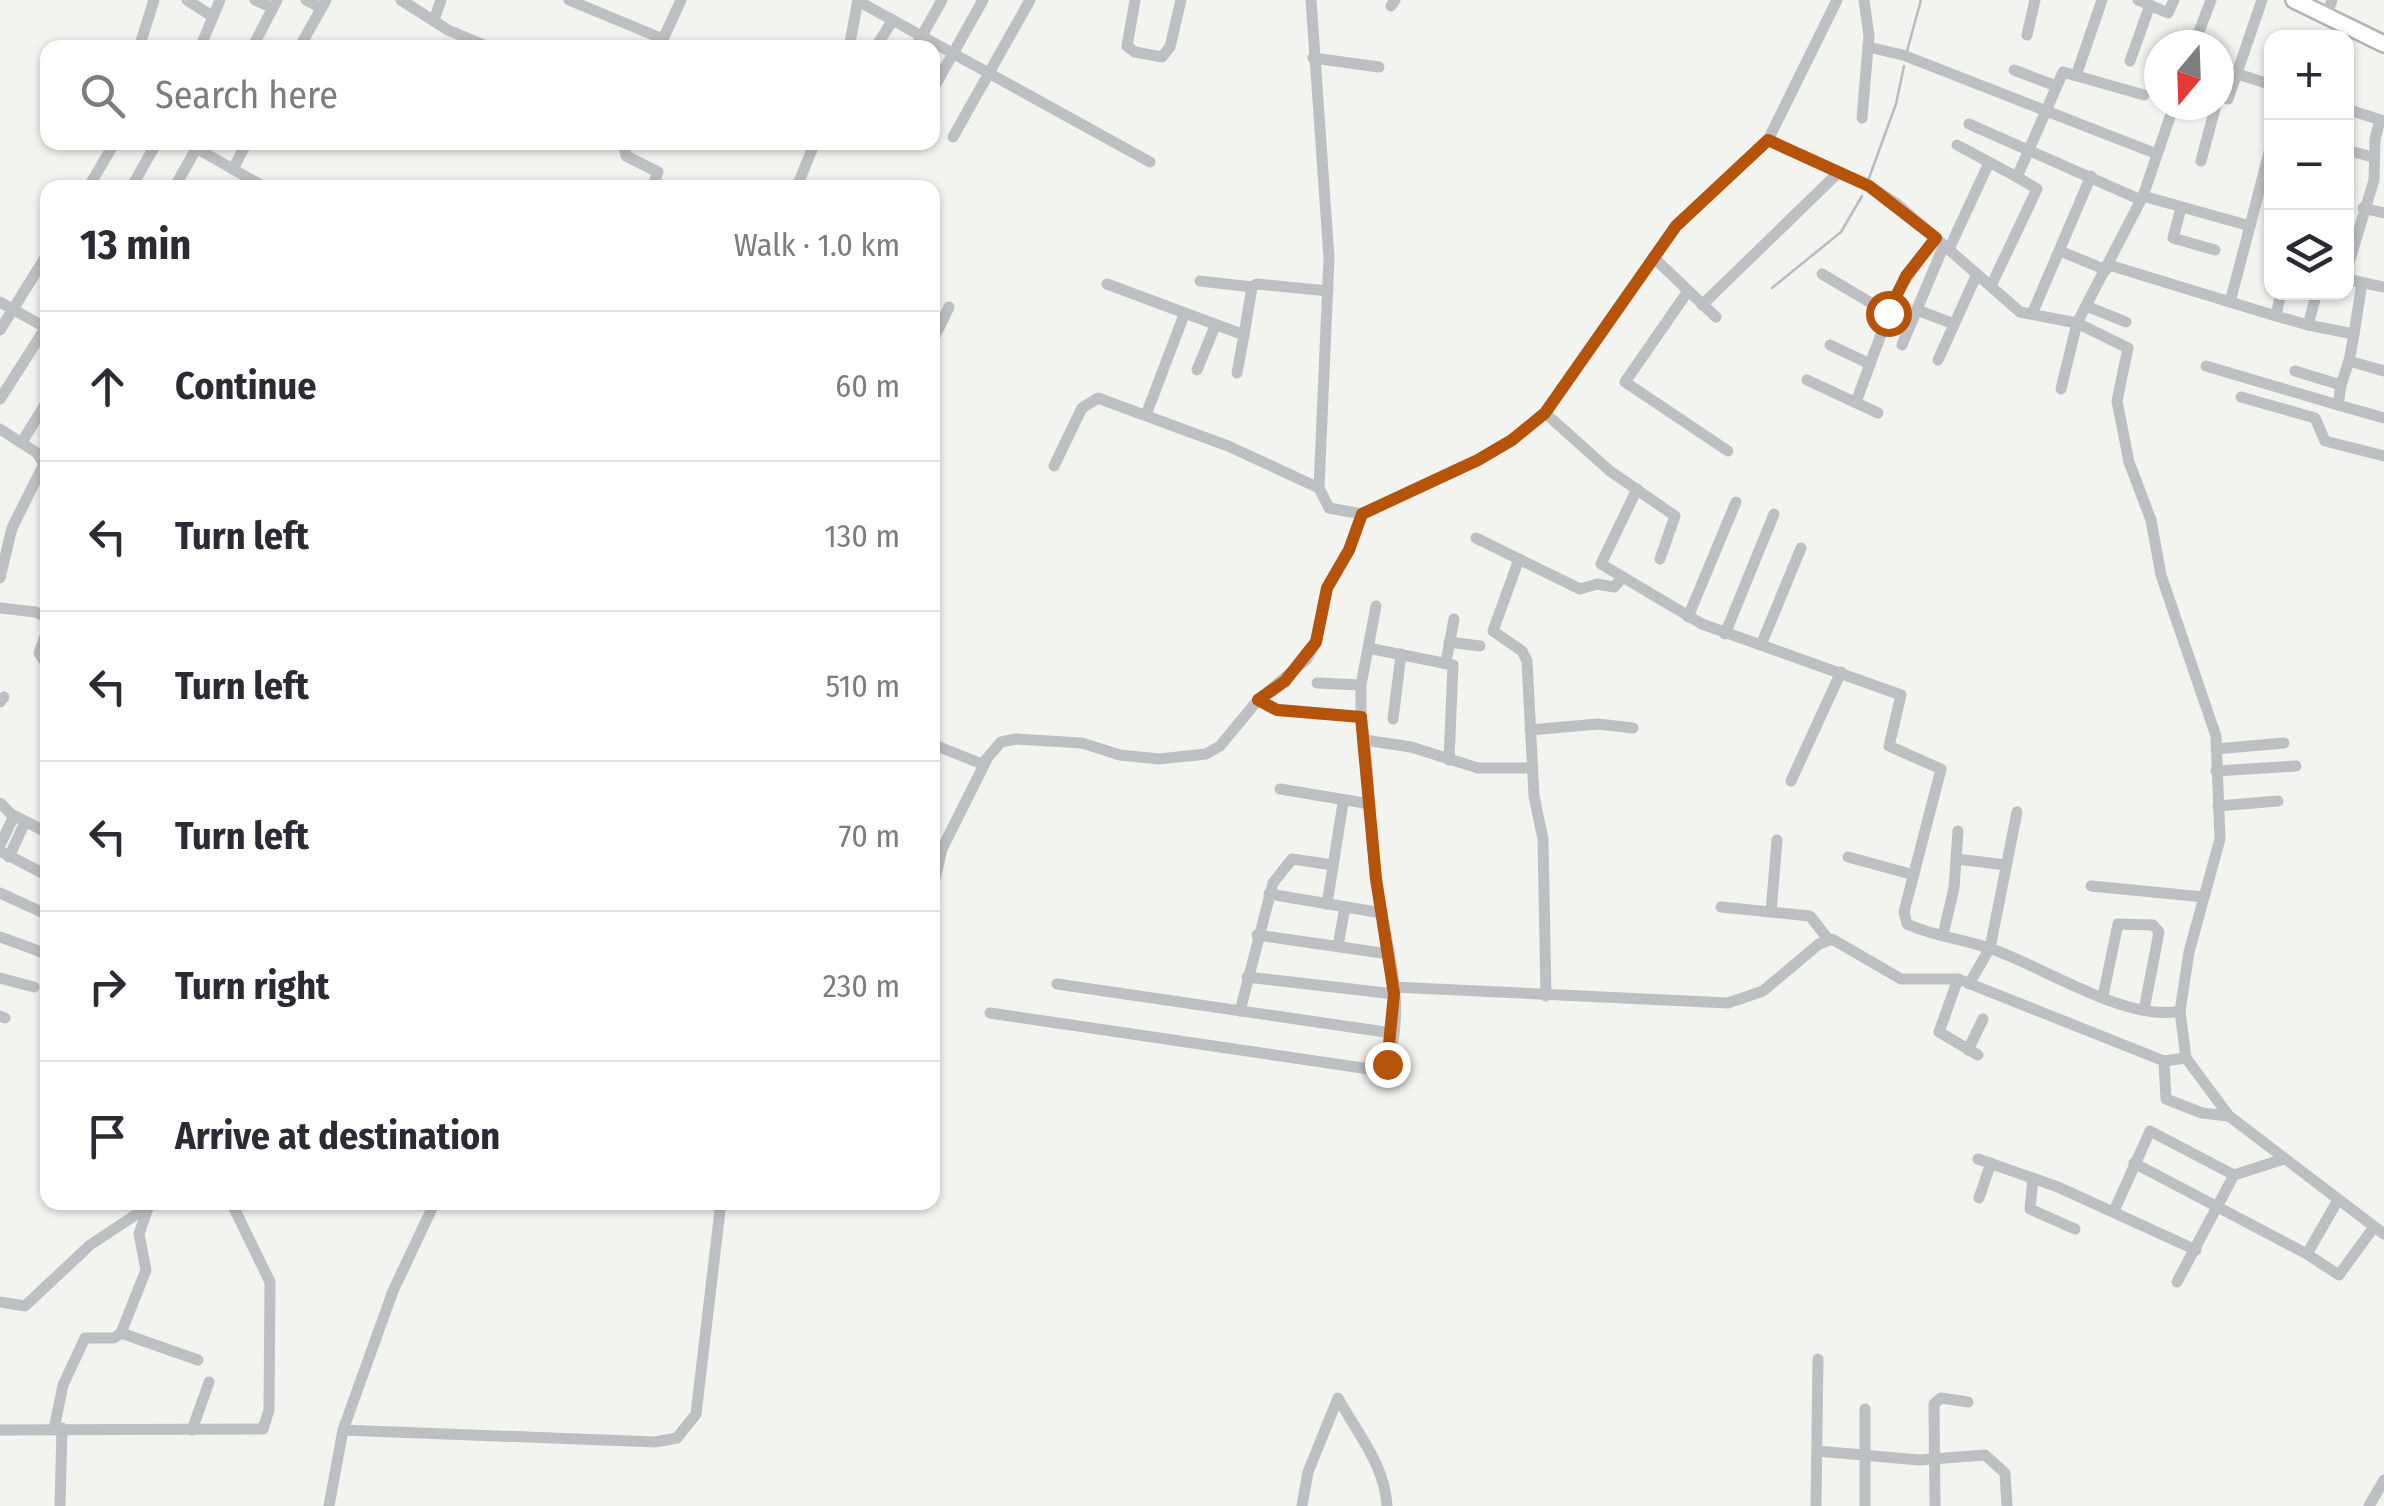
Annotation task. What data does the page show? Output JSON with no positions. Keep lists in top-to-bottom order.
{
  "north": "bottom",
  "page": {
    "map_buttons": ["+", "−"],
    "search": "Search here",
    "heading": ["13 min", "Walk · 1.0 km"],
    "list": [
      ["Continue", "60 m"],
      ["Turn left", "130 m"],
      ["Turn left", "510 m"],
      ["Turn left", "70 m"],
      ["Turn right", "230 m"],
      "Arrive at destination"
    ]
  }
}
